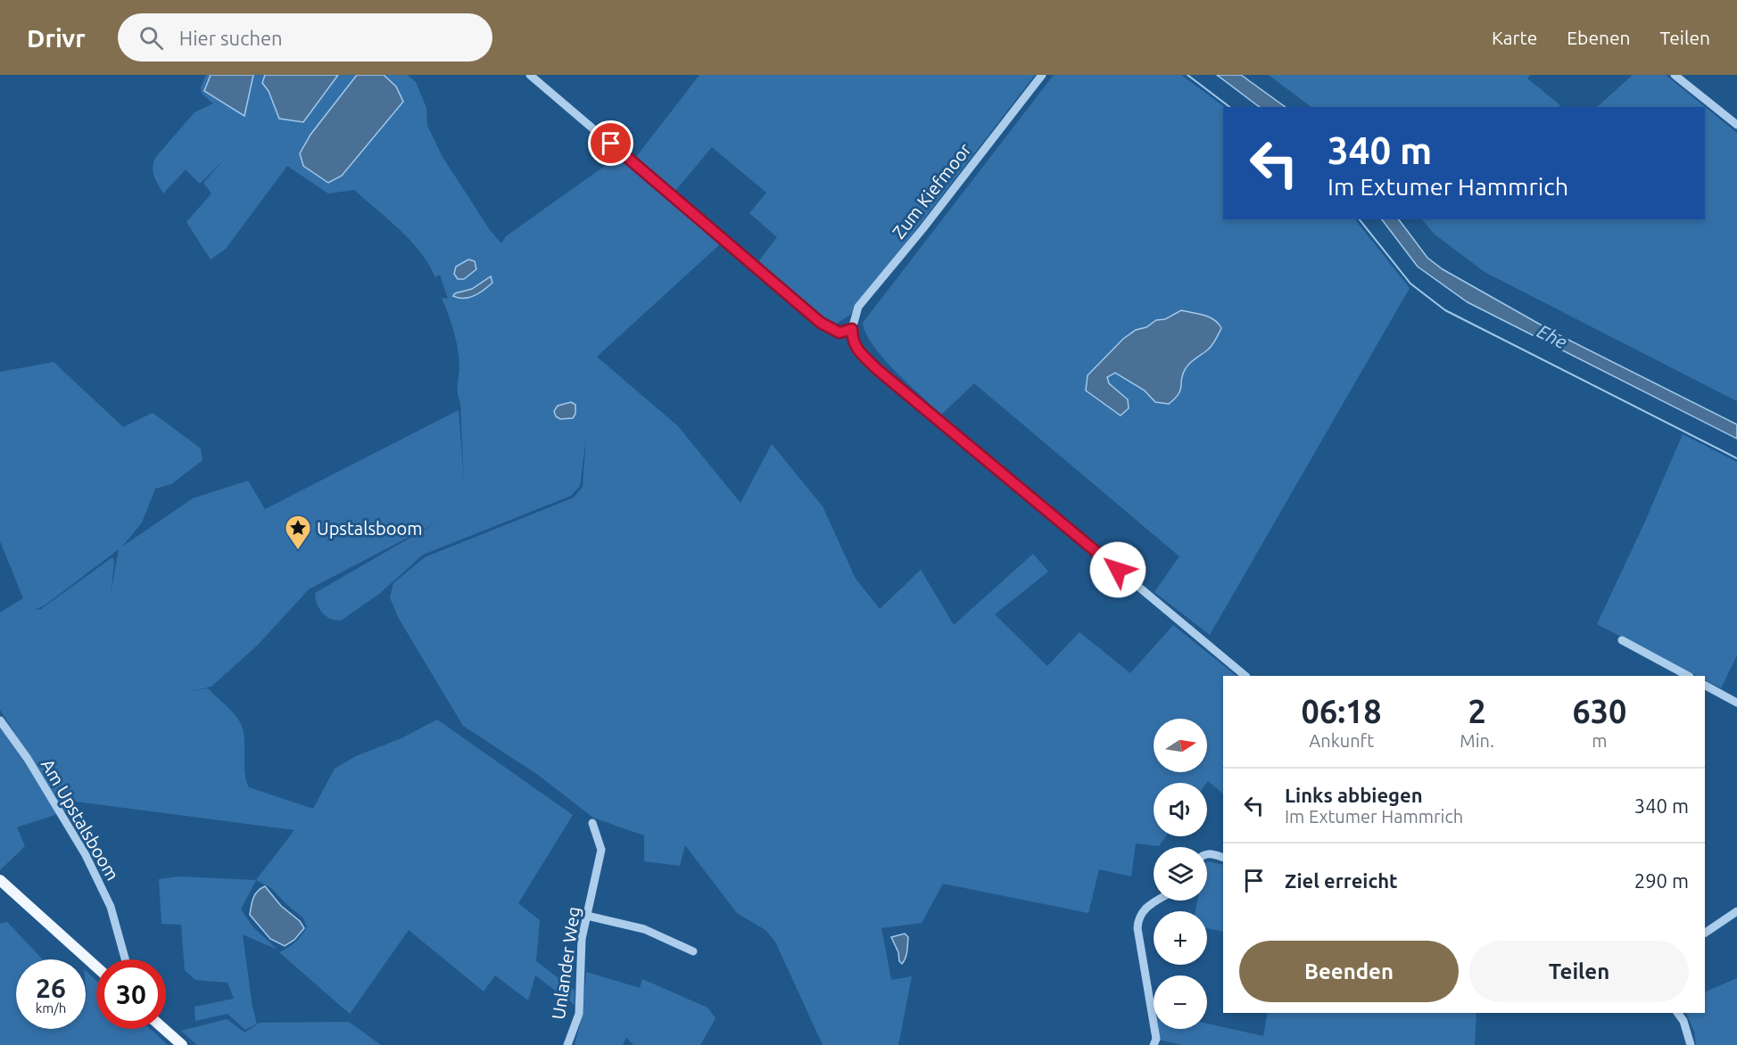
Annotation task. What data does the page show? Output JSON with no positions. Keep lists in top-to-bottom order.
{
  "streets": {
    "street": ["Zum Kiefmoor", "Am Upstalsboom", "Unlander Weg"]
  },
  "water": ["Ehe"],
  "places": {
    "place": ["Upstalsboom"]
  },
  "north": "right",
  "page": {
    "header": "Drivr",
    "search": "Hier suchen",
    "nav": ["Karte", "Ebenen", "Teilen"],
    "turn": ["340 m", "Im Extumer Hammrich"],
    "eta": [
      "06:18",
      "Ankunft",
      "2",
      "Min.",
      "630",
      "m"
    ],
    "map_buttons": ["+", "−"],
    "list": [
      {
        "name": "Links abbiegen",
        "note": "Im Extumer Hammrich",
        "value": "340 m"
      },
      {
        "name": "Ziel erreicht",
        "value": "290 m"
      }
    ],
    "buttons": ["Beenden", "Teilen"],
    "speed": "26 km/h",
    "limit": "30"
  }
}
